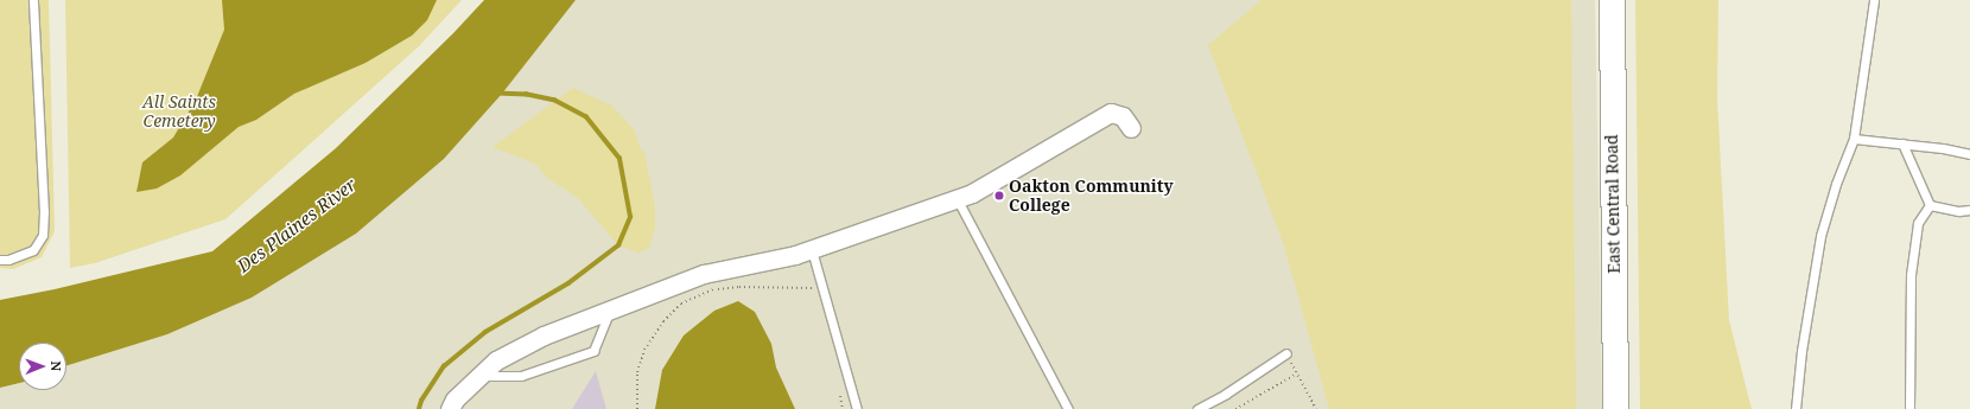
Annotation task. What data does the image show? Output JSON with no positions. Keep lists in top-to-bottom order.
{
  "streets": {
    "main road": ["East Central Road"]
  },
  "water": ["Des Plaines River"],
  "parks": ["All Saints Cemetery"],
  "places": ["Oakton Community College"],
  "north": "right"
}
